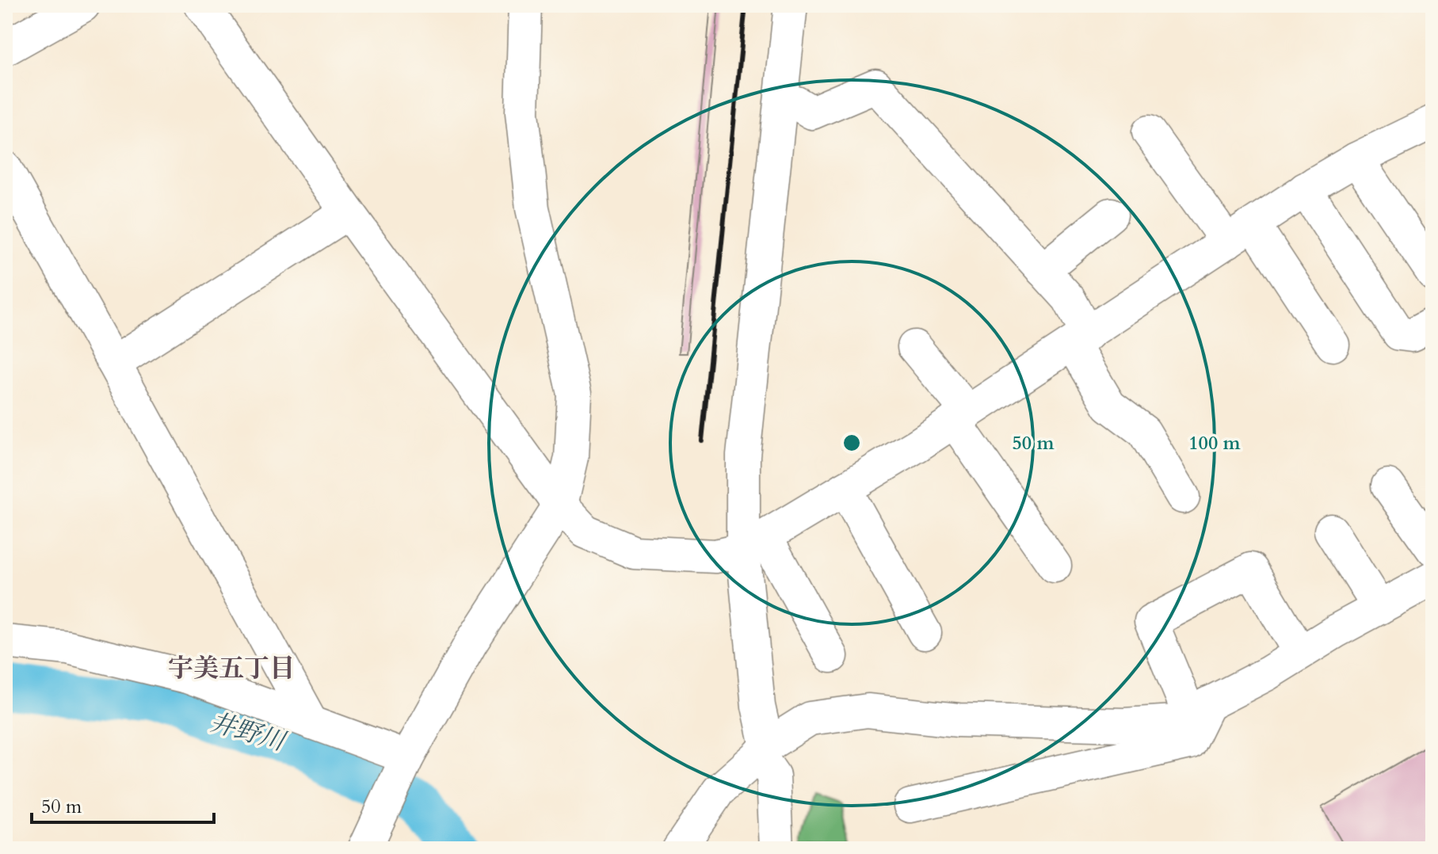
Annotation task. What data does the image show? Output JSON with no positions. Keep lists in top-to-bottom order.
{
  "districts": ["宇美五丁目"],
  "water": ["井野川"],
  "scale_bar": "50 m",
  "rings": ["50 m", "100 m"]
}
